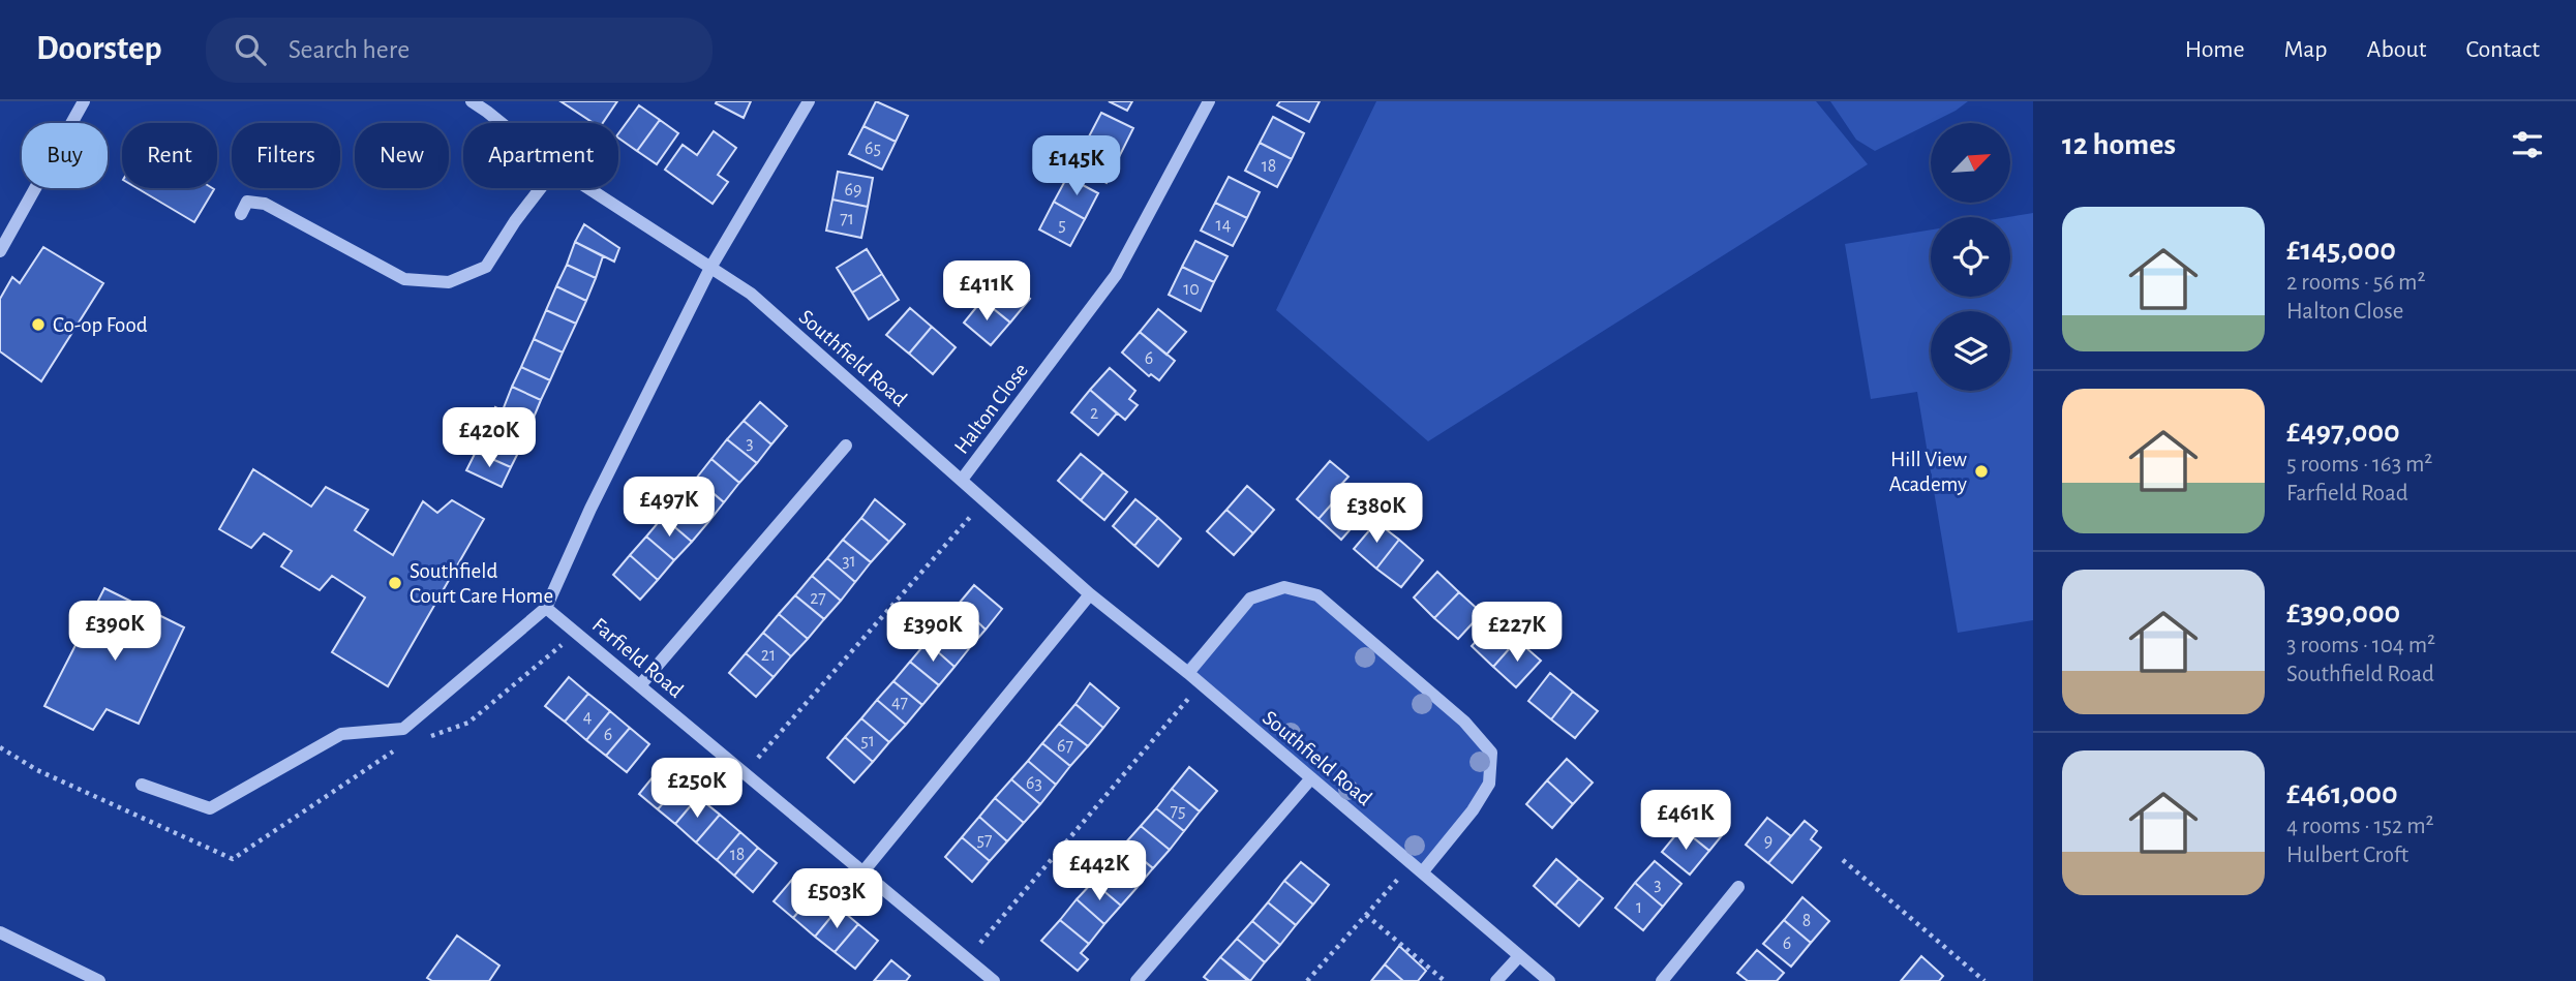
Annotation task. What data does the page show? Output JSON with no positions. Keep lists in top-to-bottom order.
{
  "streets": {
    "street": ["Southfield Road", "Halton Close", "Farfield Road"]
  },
  "crossings": [
    ["Southfield Road", "Halton Close"]
  ],
  "places": ["Co-op Food", "Hill View Academy", "Southfield Court Care Home"],
  "house_numbers": [
    "65",
    "18",
    "69",
    "71",
    "5",
    "14",
    "10",
    "6",
    "2",
    "3",
    "31",
    "27",
    "21",
    "47",
    "4",
    "6",
    "51",
    "67",
    "63",
    "75",
    "57",
    "9",
    "18",
    "3",
    "1",
    "8",
    "6"
  ],
  "north": "top right",
  "page": {
    "header": "Doorstep",
    "search": "Search here",
    "nav": [
      "Home",
      "Map",
      "About",
      "Contact"
    ],
    "heading": "12 homes",
    "chip": [
      "Buy",
      "Rent",
      "Filters",
      "New",
      "Apartment"
    ],
    "price": [
      "£145K",
      "£411K",
      "£420K",
      "£497K",
      "£380K",
      "£390K",
      "£390K",
      "£227K",
      "£250K",
      "£461K",
      "£442K",
      "£503K"
    ],
    "list": [
      {
        "name": "£145,000",
        "note": "2 rooms · 56 m² · Halton Close"
      },
      {
        "name": "£497,000",
        "note": "5 rooms · 163 m² · Farfield Road"
      },
      {
        "name": "£390,000",
        "note": "3 rooms · 104 m² · Southfield Road"
      },
      {
        "name": "£461,000",
        "note": "4 rooms · 152 m² · Hulbert Croft"
      }
    ]
  }
}
